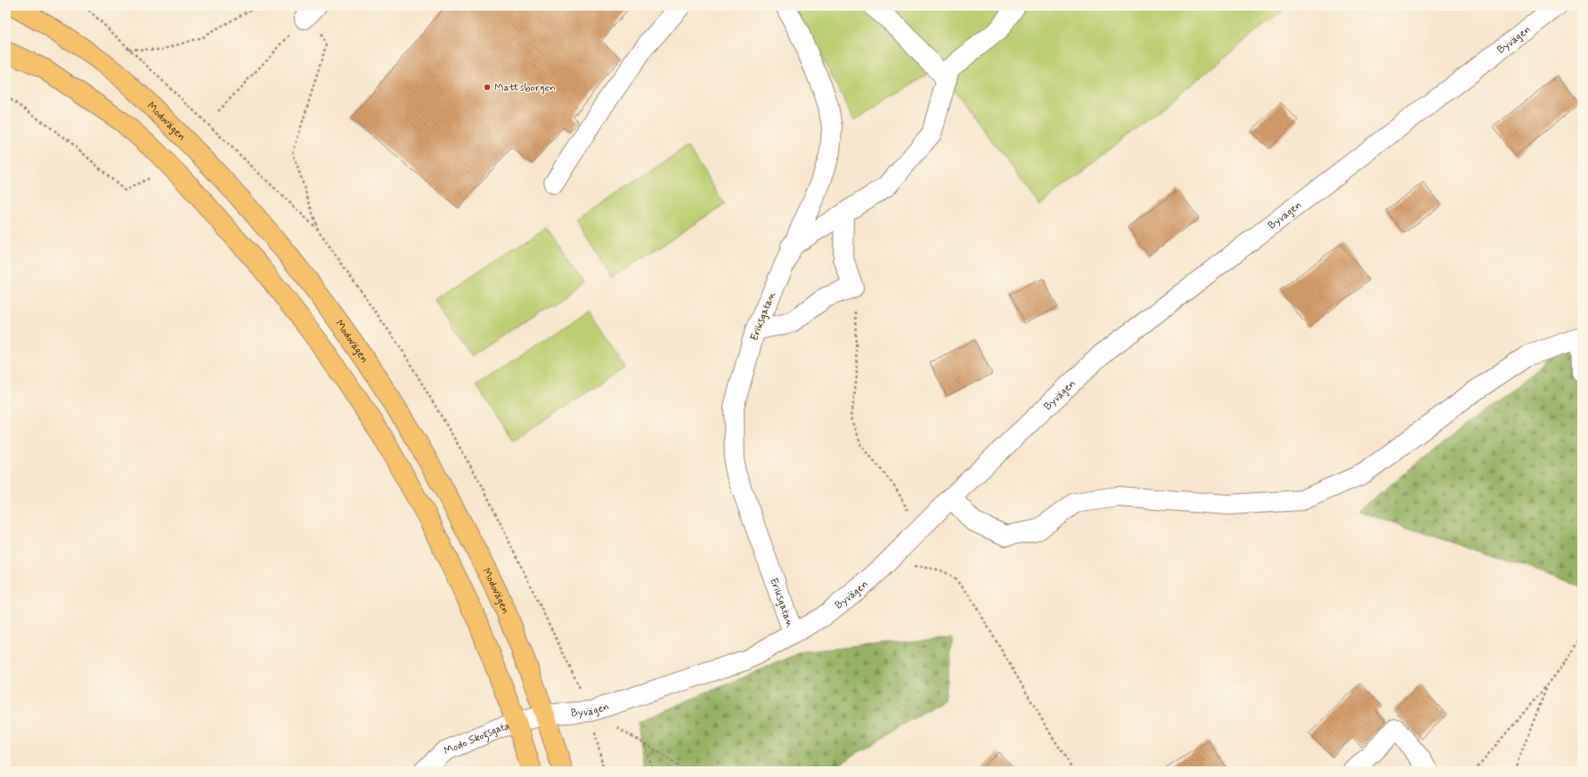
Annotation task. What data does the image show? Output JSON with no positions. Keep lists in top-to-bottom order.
{
  "streets": {
    "main road": ["Modovägen"],
    "street": ["Byvägen", "Eriksgatan", "Modo Skogsgata"]
  },
  "crossings": [
    ["Byvägen", "Modovägen"],
    ["Byvägen", "Eriksgatan"],
    ["Byvägen", "Modo Skogsgata"],
    ["Modovägen", "Modo Skogsgata"]
  ],
  "places": ["Mattsborgen"]
}
